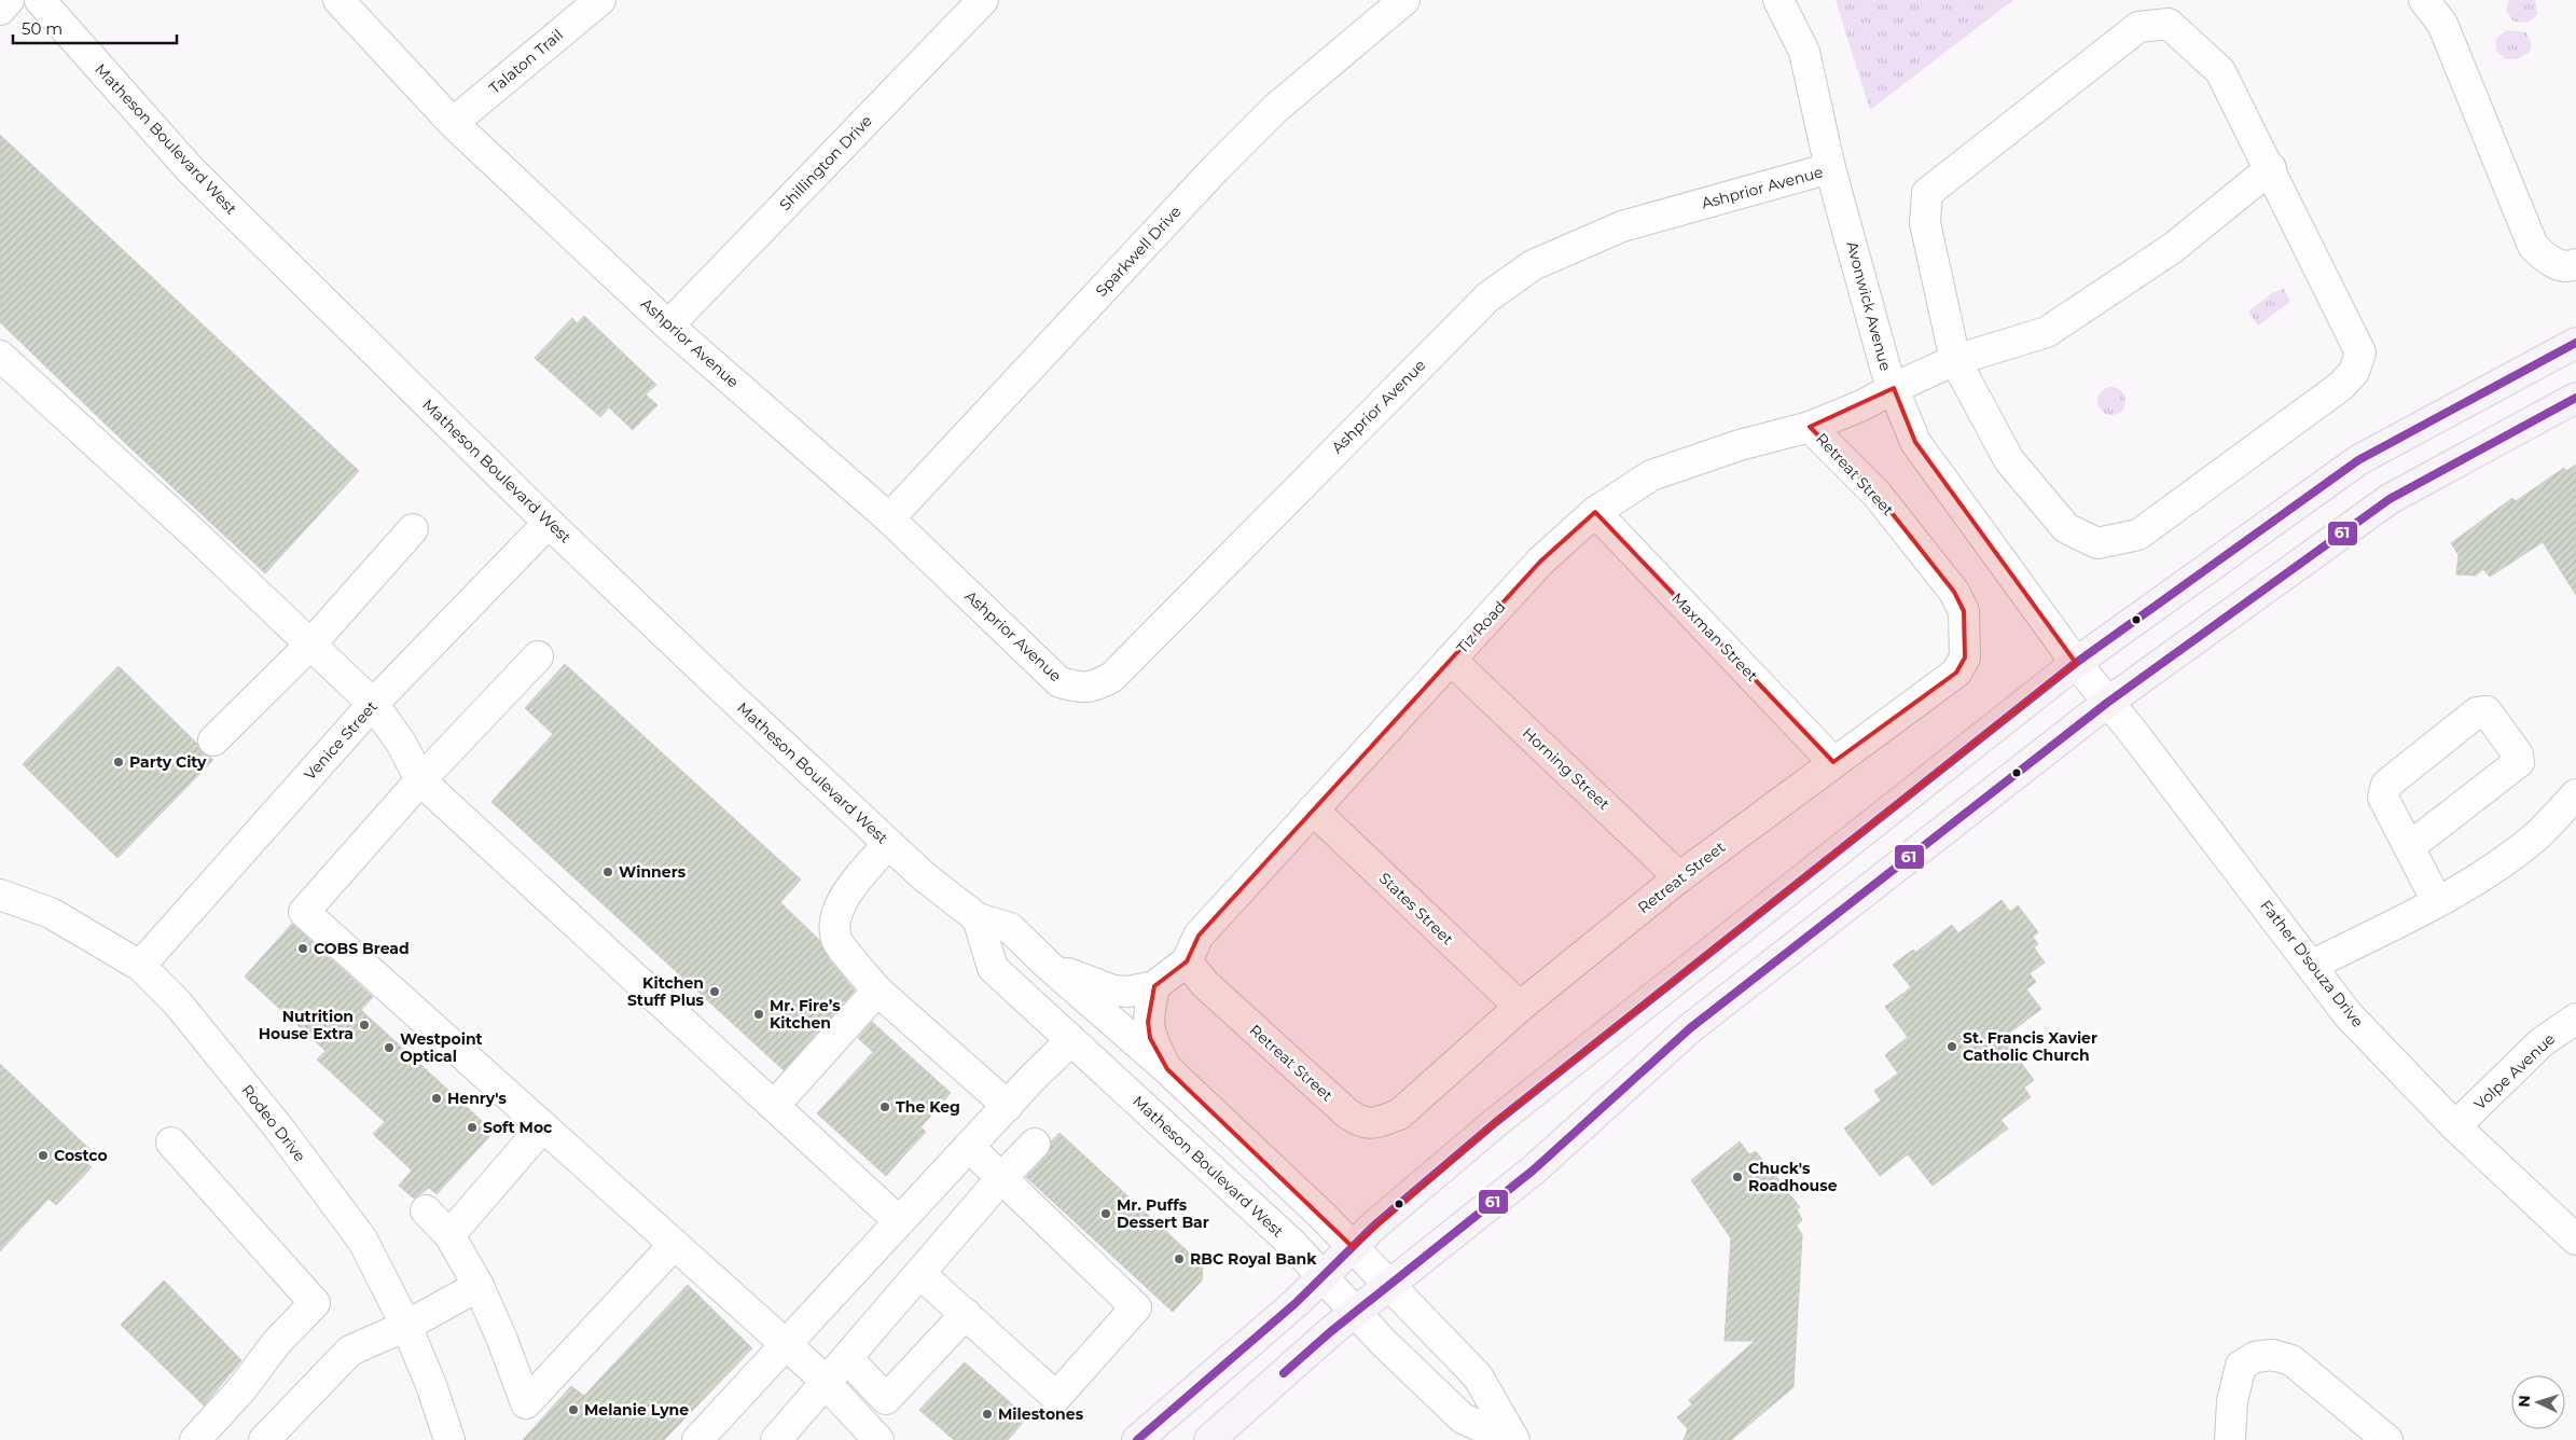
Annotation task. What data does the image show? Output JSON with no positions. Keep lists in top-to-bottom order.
{
  "streets": {
    "street": [
      "Talaton Trail",
      "Matheson Boulevard West",
      "Shillington Drive",
      "Ashprior Avenue",
      "Sparkwell Drive",
      "Avonwick Avenue",
      "Retreat Street",
      "Tiz Road",
      "Maxman Street",
      "Venice Street",
      "Horning Street",
      "States Street",
      "Father D'souza Drive",
      "Volpe Avenue",
      "Rodeo Drive"
    ]
  },
  "crossings": [
    ["Talaton Trail", "Ashprior Avenue"],
    ["Matheson Boulevard West", "Tiz Road"],
    ["Matheson Boulevard West", "Venice Street"],
    ["Shillington Drive", "Ashprior Avenue"],
    ["Ashprior Avenue", "Sparkwell Drive"],
    ["Ashprior Avenue", "Avonwick Avenue"],
    ["Avonwick Avenue", "Tiz Road"],
    ["Avonwick Avenue", "Father D'souza Drive"],
    ["Retreat Street", "Tiz Road"],
    ["Retreat Street", "Maxman Street"],
    ["Retreat Street", "Horning Street"],
    ["Retreat Street", "States Street"],
    ["Tiz Road", "Maxman Street"],
    ["Tiz Road", "Horning Street"],
    ["Tiz Road", "States Street"],
    ["Venice Street", "Rodeo Drive"],
    ["Father D'souza Drive", "Volpe Avenue"]
  ],
  "places": [
    "Party City",
    "Winners",
    "COBS Bread",
    "Kitchen Stuff Plus",
    "Mr. Fire’s Kitchen",
    "Nutrition House Extra",
    "St. Francis Xavier Catholic Church",
    "Westpoint Optical",
    "Henry's",
    "The Keg",
    "Soft Moc",
    "Costco",
    "Chuck's Roadhouse",
    "Mr. Puffs Dessert Bar",
    "RBC Royal Bank",
    "Melanie Lyne",
    "Milestones"
  ],
  "lines": ["transit line 61"],
  "scale_bar": "50 m",
  "north": "left"
}
